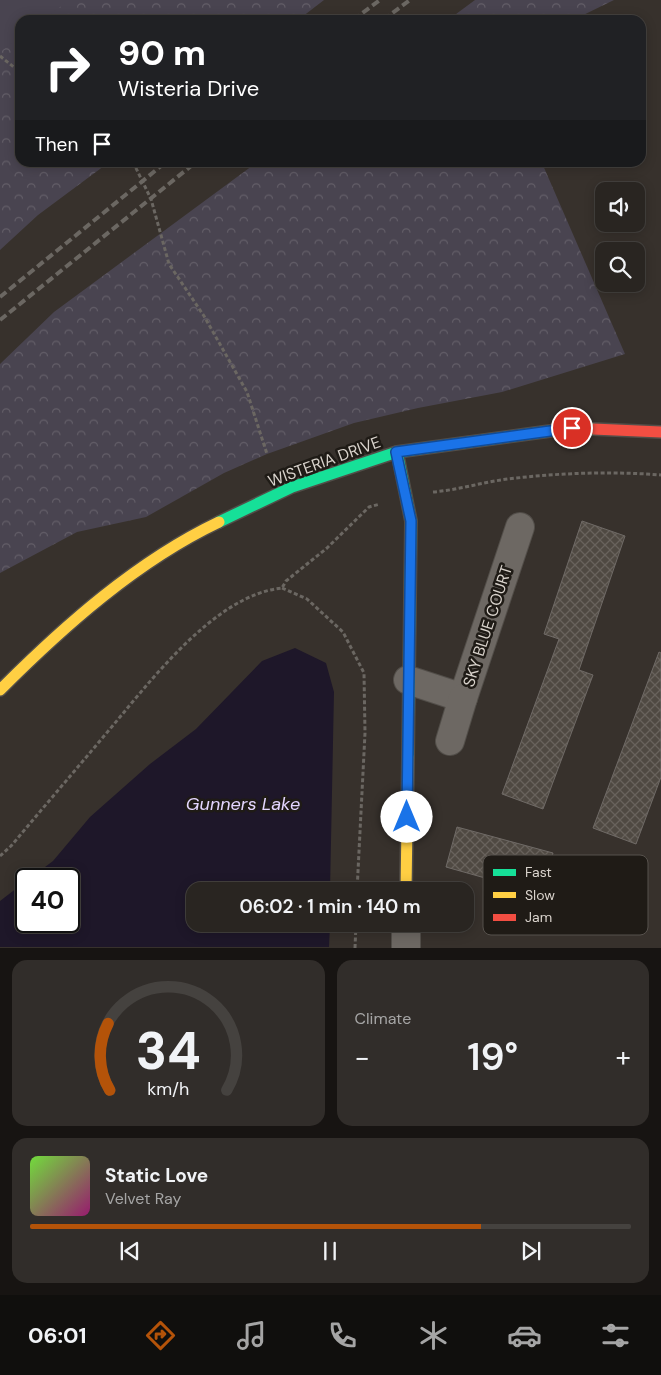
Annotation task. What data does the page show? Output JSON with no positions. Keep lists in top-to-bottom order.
{
  "streets": {
    "street": ["WISTERIA DRIVE", "SKY BLUE COURT"]
  },
  "water": ["Gunners Lake"],
  "legend": ["Fast", "Slow", "Jam"],
  "page": {
    "turn": ["90 m", "Wisteria Drive"],
    "then": "Then",
    "limit": "40",
    "trip": "06:02 · 1 min · 140 m",
    "tile": "Climate",
    "heat": ["−", "19°", "+"],
    "song": ["Static Love", "Velvet Ray"],
    "tabs": "06:01",
    "gauge": ["34", "km/h"]
  }
}
